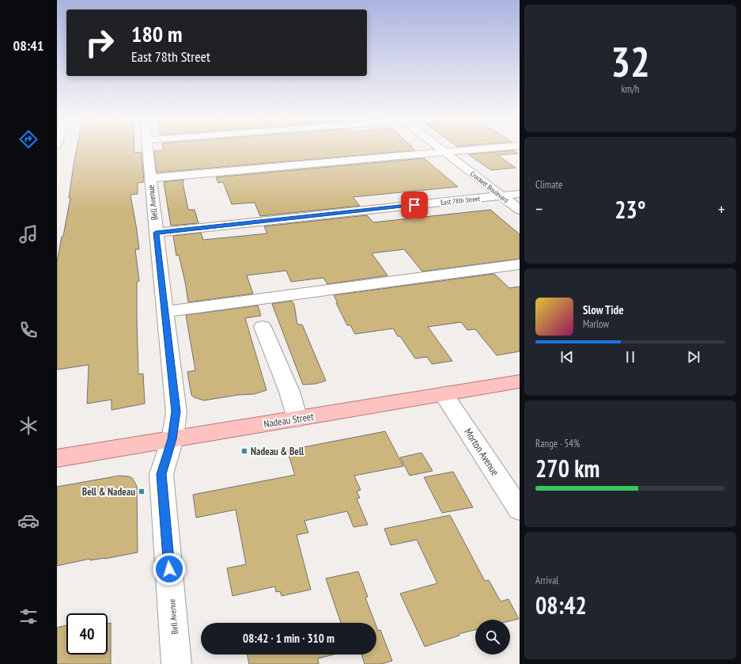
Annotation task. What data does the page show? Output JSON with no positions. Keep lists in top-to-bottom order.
{
  "streets": {
    "main road": ["Nadeau Street"],
    "street": [
      "Crockett Boulevard",
      "East 78th Street",
      "Bell Avenue",
      "Morton Avenue"
    ]
  },
  "crossings": [
    ["Crockett Boulevard", "East 78th Street"],
    ["East 78th Street", "Bell Avenue"],
    ["Bell Avenue", "Nadeau Street"],
    ["Nadeau Street", "Morton Avenue"]
  ],
  "places": {
    "transit": ["Nadeau & Bell", "Bell & Nadeau"]
  },
  "page": {
    "tabs": "08:41",
    "tile": [
      ["32", "km/h"],
      "Climate",
      ["Range · 54%", "270 km"],
      ["Arrival", "08:42"]
    ],
    "turn": ["180 m", "East 78th Street"],
    "heat": ["−", "23°", "+"],
    "song": ["Slow Tide", "Marlow"],
    "limit": "40",
    "trip": "08:42 · 1 min · 310 m"
  }
}
